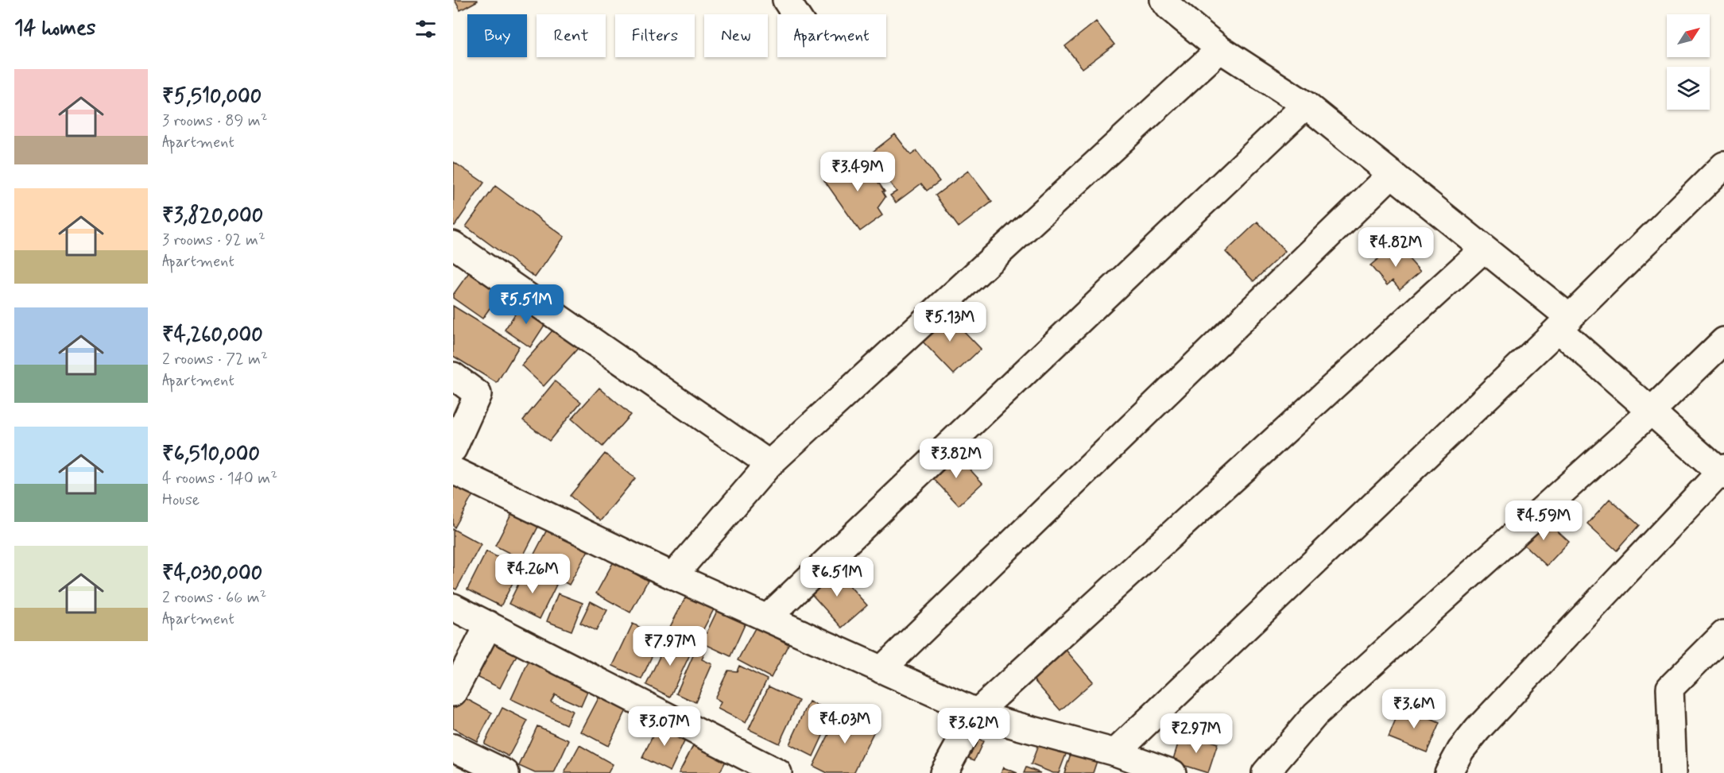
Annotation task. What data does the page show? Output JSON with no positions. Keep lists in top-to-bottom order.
{
  "north": "top right",
  "page": {
    "heading": "14 homes",
    "chip": [
      "Buy",
      "Rent",
      "Filters",
      "New",
      "Apartment"
    ],
    "list": [
      {
        "name": "₹5,510,000",
        "note": "3 rooms · 89 m² · Apartment"
      },
      {
        "name": "₹3,820,000",
        "note": "3 rooms · 92 m² · Apartment"
      },
      {
        "name": "₹4,260,000",
        "note": "2 rooms · 72 m² · Apartment"
      },
      {
        "name": "₹6,510,000",
        "note": "4 rooms · 140 m² · House"
      },
      {
        "name": "₹4,030,000",
        "note": "2 rooms · 66 m² · Apartment"
      }
    ],
    "price": [
      "₹3.49M",
      "₹4.82M",
      "₹5.51M",
      "₹5.13M",
      "₹3.82M",
      "₹4.59M",
      "₹4.26M",
      "₹6.51M",
      "₹7.97M",
      "₹3.6M",
      "₹4.03M",
      "₹3.07M",
      "₹3.62M",
      "₹2.97M"
    ]
  }
}
